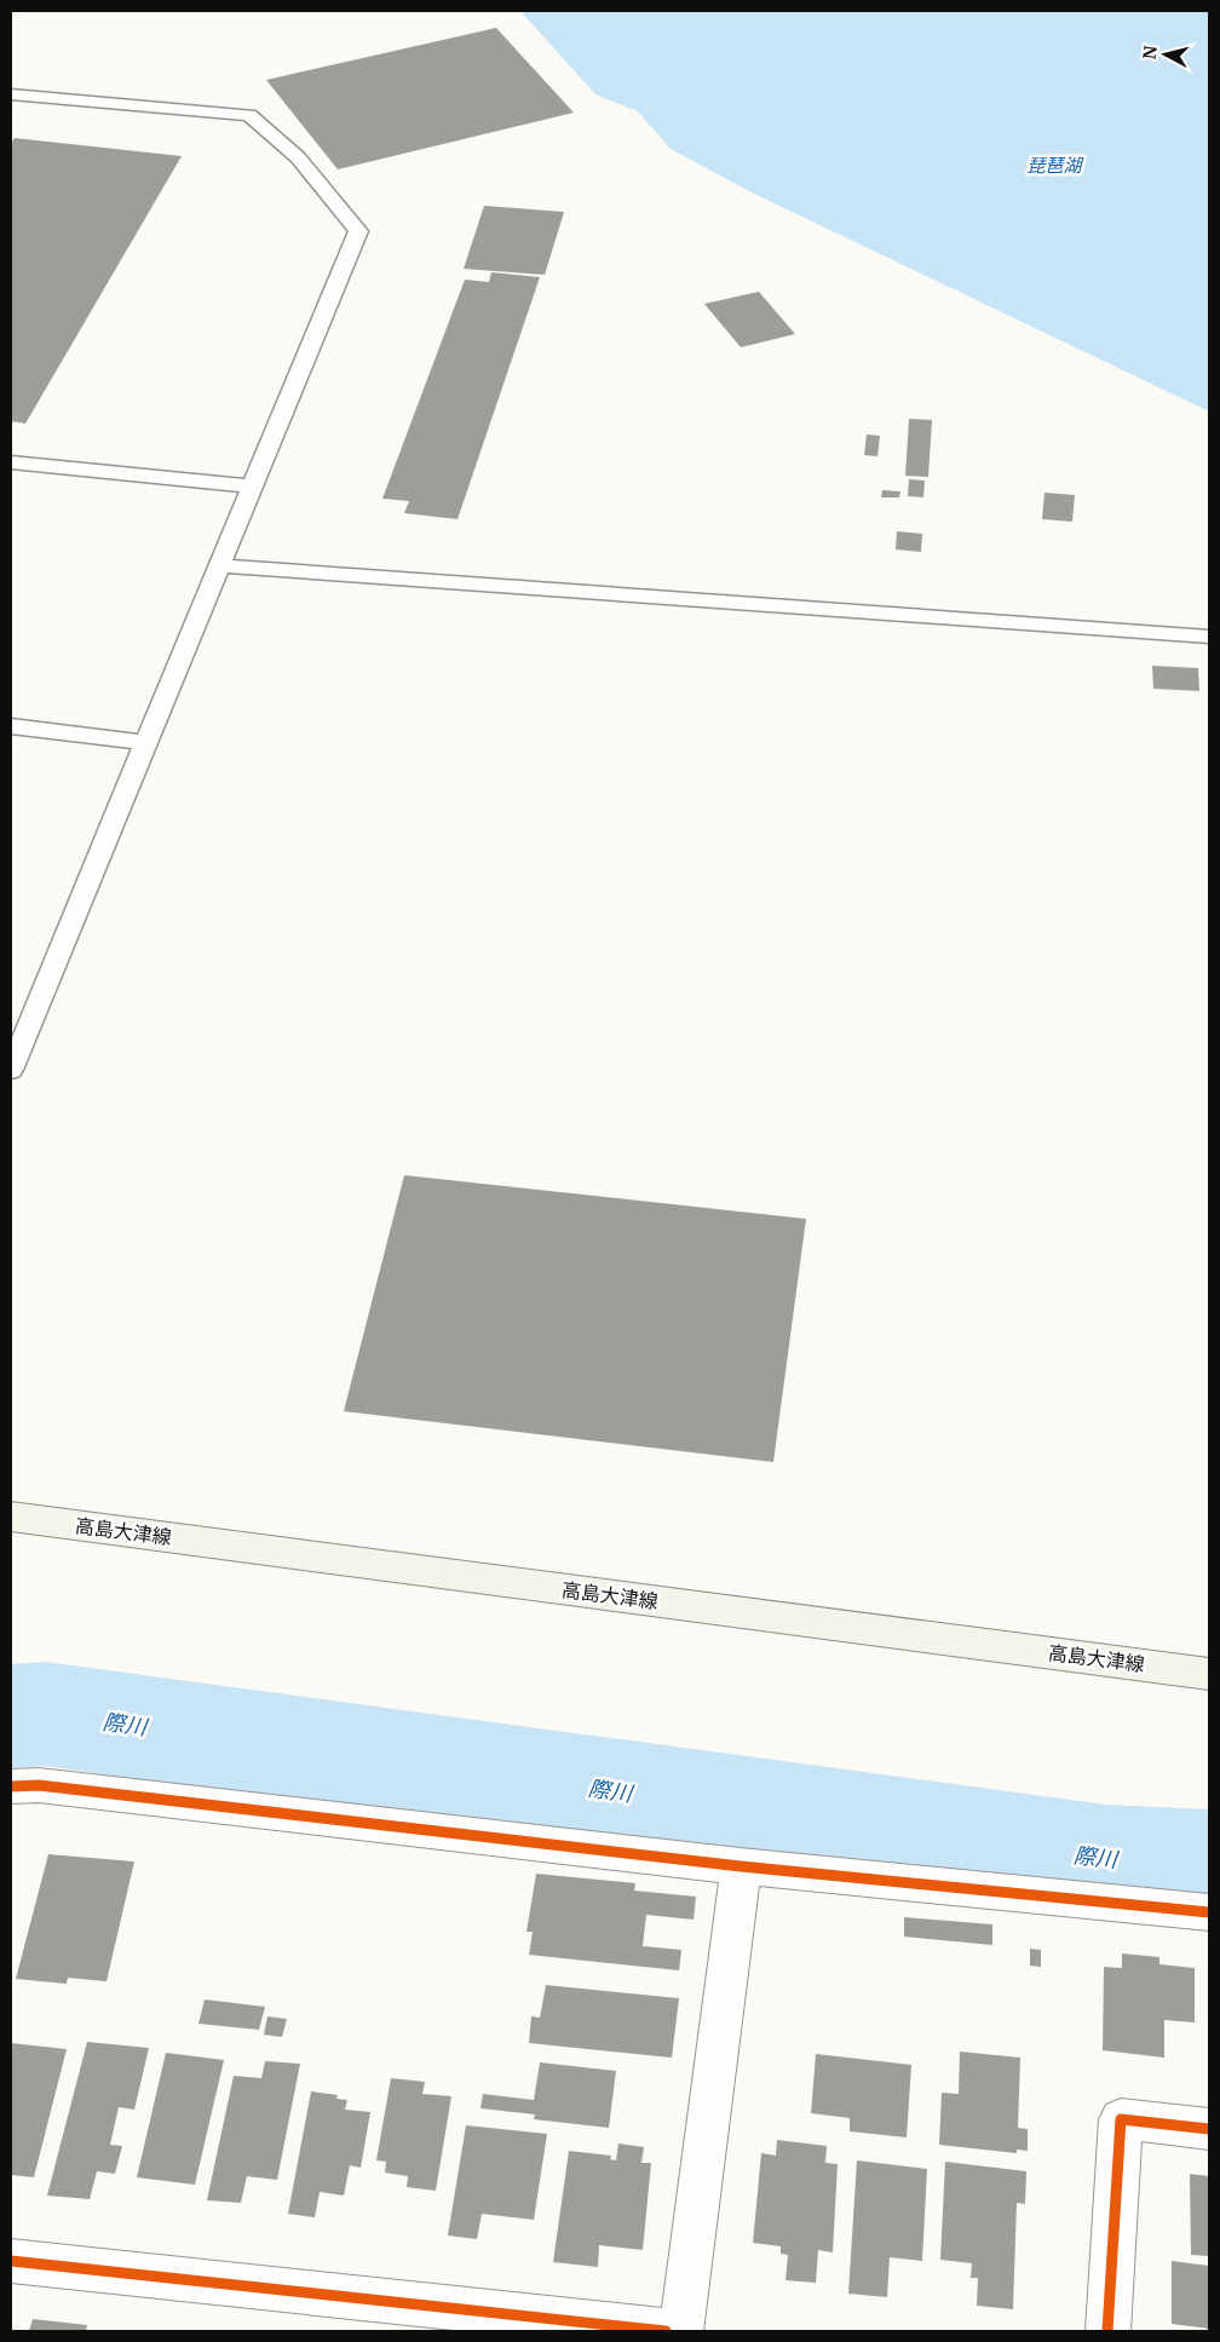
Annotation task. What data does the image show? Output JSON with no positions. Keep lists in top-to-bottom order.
{
  "streets": {
    "main road": ["高島大津線"]
  },
  "water": ["琵琶湖", "際川"],
  "north": "left"
}
